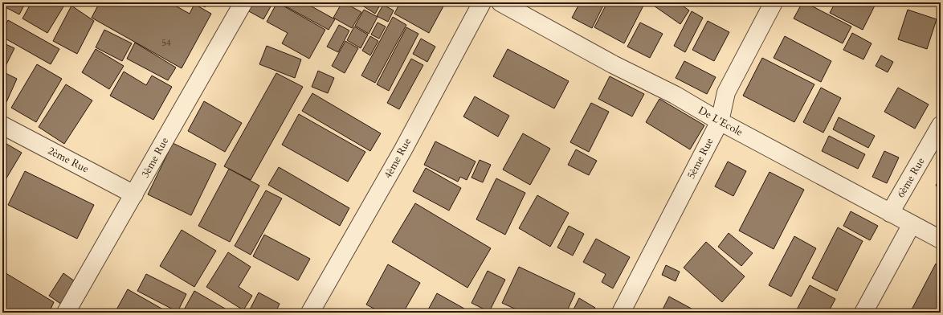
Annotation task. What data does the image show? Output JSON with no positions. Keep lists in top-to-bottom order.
{
  "streets": {
    "street": [
      "De L'Ecole",
      "3ème Rue",
      "4ème Rue",
      "5ème Rue",
      "2ème Rue",
      "6ème Rue"
    ]
  },
  "crossings": [
    ["De L'Ecole", "5ème Rue"],
    ["De L'Ecole", "6ème Rue"],
    ["3ème Rue", "2ème Rue"]
  ],
  "house_numbers": ["54"]
}
